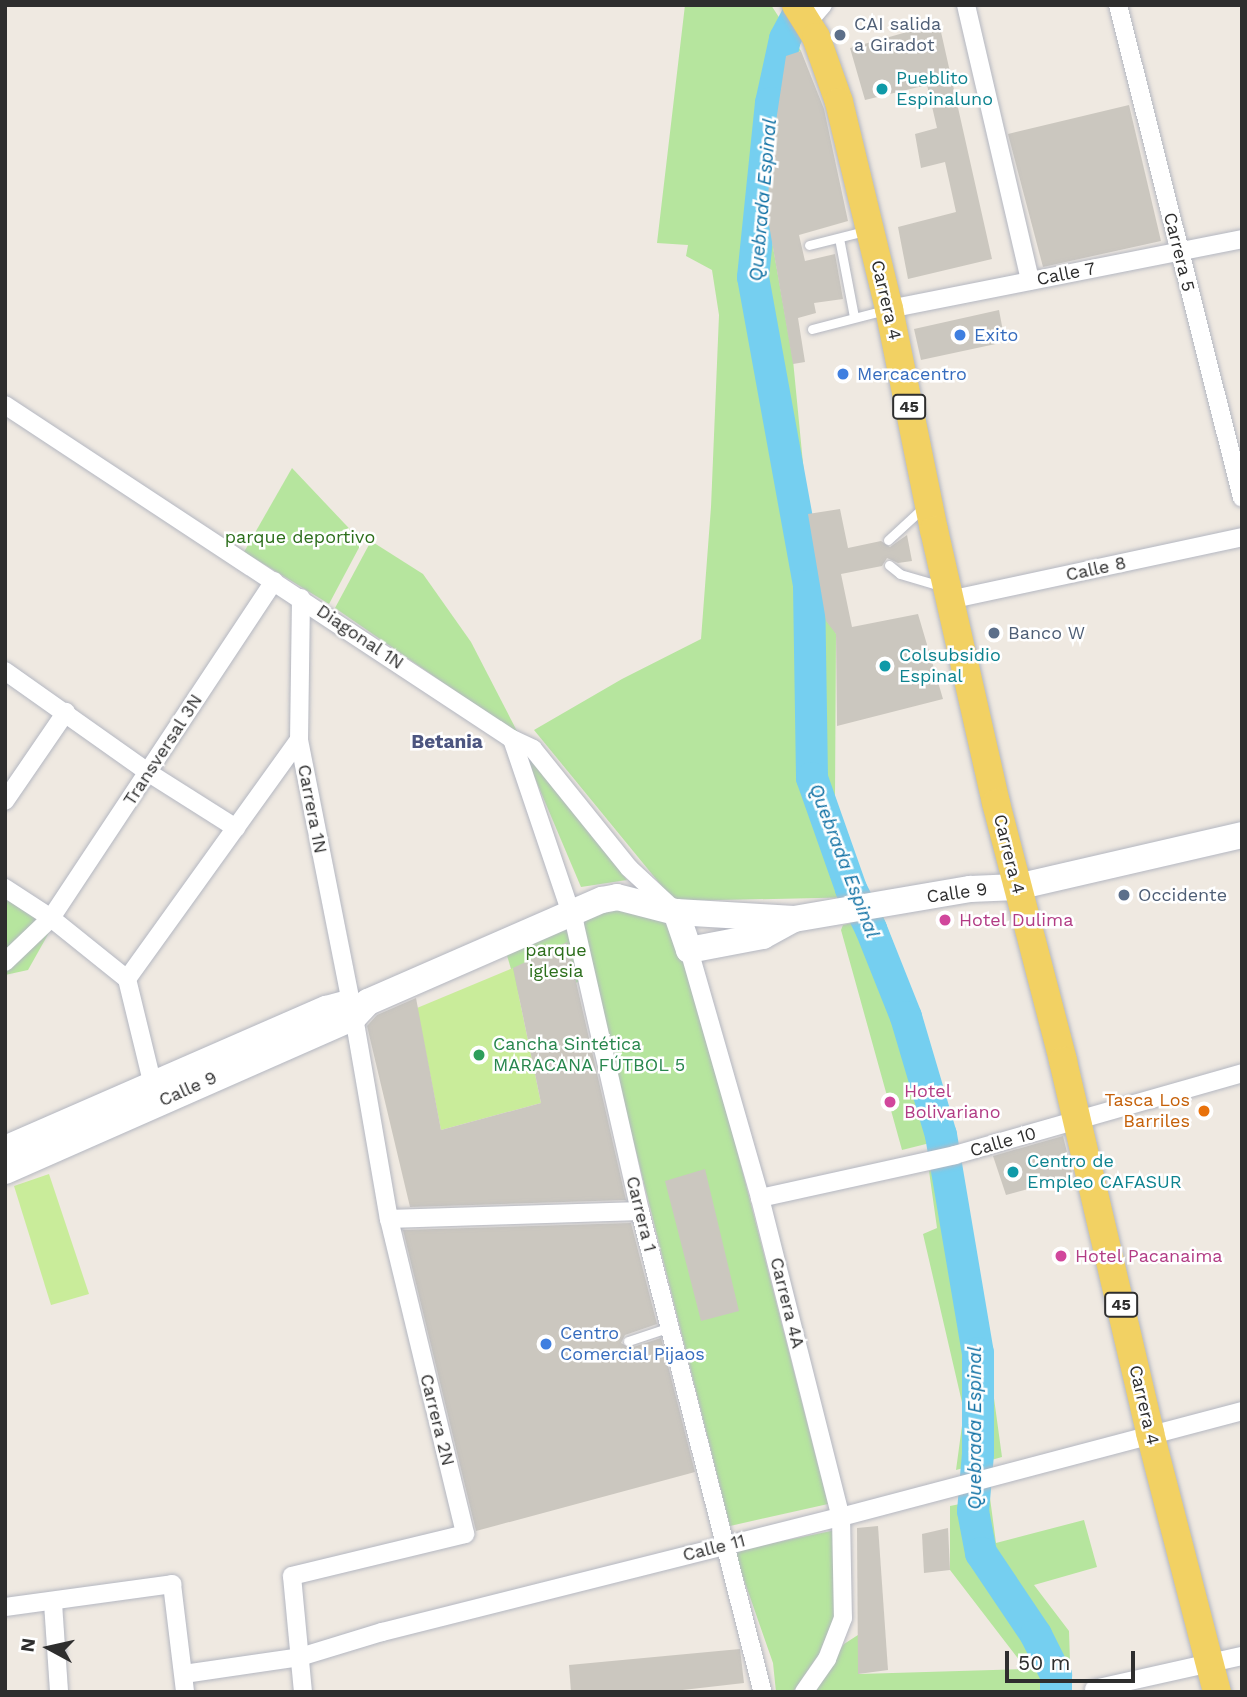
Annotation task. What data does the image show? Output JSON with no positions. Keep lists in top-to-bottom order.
{
  "streets": {
    "main road": ["Carrera 4", "45"],
    "street": [
      "Carrera 5",
      "Calle 7",
      "Calle 8",
      "Diagonal 1N",
      "Transversal 3N",
      "Carrera 1N",
      "Calle 9",
      "Calle 10",
      "Carrera 1",
      "Carrera 4A",
      "Carrera 2N",
      "Calle 11"
    ]
  },
  "crossings": [
    ["Carrera 5", "Calle 7"],
    ["Calle 7", "Carrera 4"],
    ["Carrera 4", "Calle 8"],
    ["Carrera 4", "Calle 9"],
    ["Carrera 4", "Calle 10"],
    ["Carrera 4", "Calle 11"],
    ["Diagonal 1N", "Transversal 3N"],
    ["Diagonal 1N", "Carrera 1N"],
    ["Diagonal 1N", "Calle 9"],
    ["Diagonal 1N", "Carrera 1"],
    ["Diagonal 1N", "Carrera 4A"],
    ["Carrera 1N", "Calle 9"],
    ["Carrera 1N", "Carrera 2N"],
    ["Calle 9", "Carrera 1"],
    ["Calle 9", "Carrera 4A"],
    ["Calle 9", "Carrera 2N"],
    ["Calle 10", "Carrera 4A"],
    ["Carrera 1", "Calle 11"],
    ["Carrera 4A", "Calle 11"],
    ["Carrera 2N", "Calle 11"]
  ],
  "districts": ["Betania"],
  "water": ["Quebrada Espinal"],
  "parks": ["parque deportivo", "parque iglesia"],
  "places": [
    "CAI salida a Giradot",
    "Pueblito Espinaluno",
    "Exito",
    "Mercacentro",
    "Banco W",
    "Colsubsidio Espinal",
    "Occidente",
    "Hotel Dulima",
    "Cancha Sintética MARACANA FÚTBOL 5",
    "Hotel Bolivariano",
    "Tasca Los Barriles",
    "Centro de Empleo CAFASUR",
    "Hotel Pacanaima",
    "Centro Comercial Pijaos"
  ],
  "scale_bar": "50 m",
  "north": "left"
}
